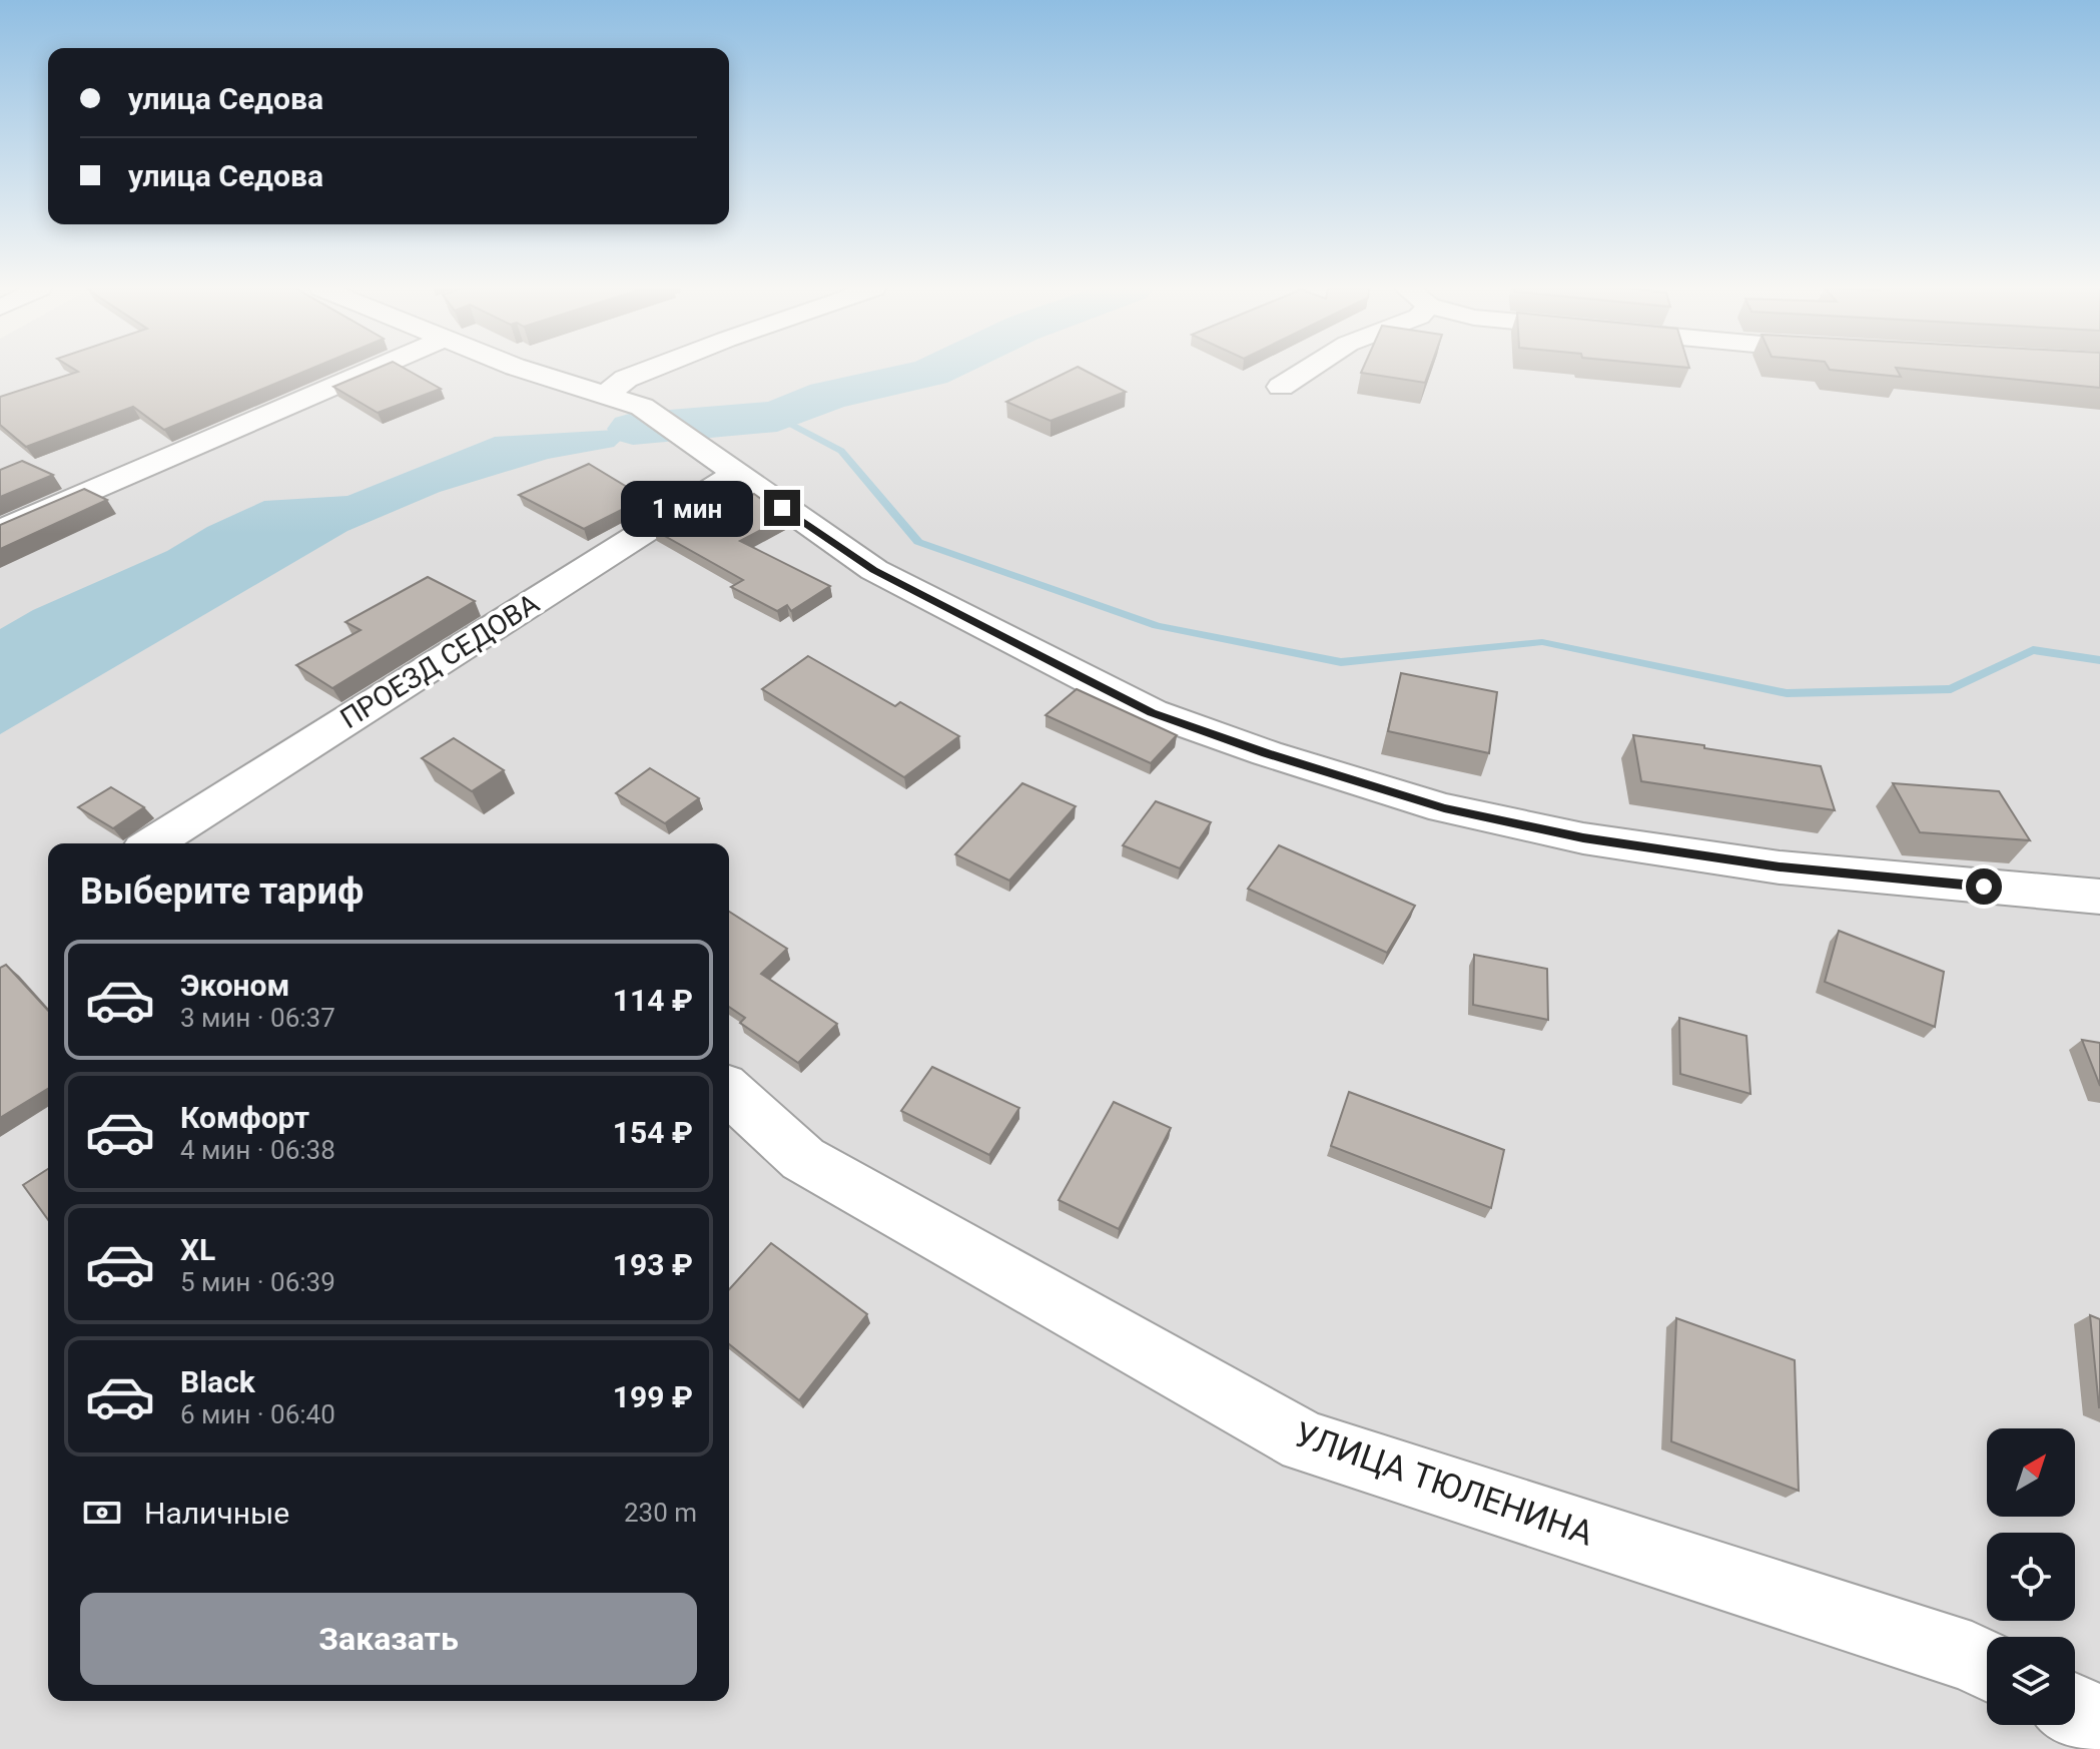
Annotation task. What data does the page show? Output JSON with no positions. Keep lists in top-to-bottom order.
{
  "streets": {
    "street": ["ПРОЕЗД СЕДОВА", "УЛИЦА ТЮЛЕНИНА"]
  },
  "north": "top right",
  "page": {
    "banner": ["улица Седова", "улица Седова"],
    "bubble": "1 мин",
    "heading": "Выберите тариф",
    "list": [
      {
        "name": "Эконом",
        "note": "3 мин · 06:37",
        "value": "114 ₽"
      },
      {
        "name": "Комфорт",
        "note": "4 мин · 06:38",
        "value": "154 ₽"
      },
      {
        "name": "XL",
        "note": "5 мин · 06:39",
        "value": "193 ₽"
      },
      {
        "name": "Black",
        "note": "6 мин · 06:40",
        "value": "199 ₽"
      }
    ],
    "pay": ["Наличные", "230 m"],
    "buttons": "Заказать"
  }
}
